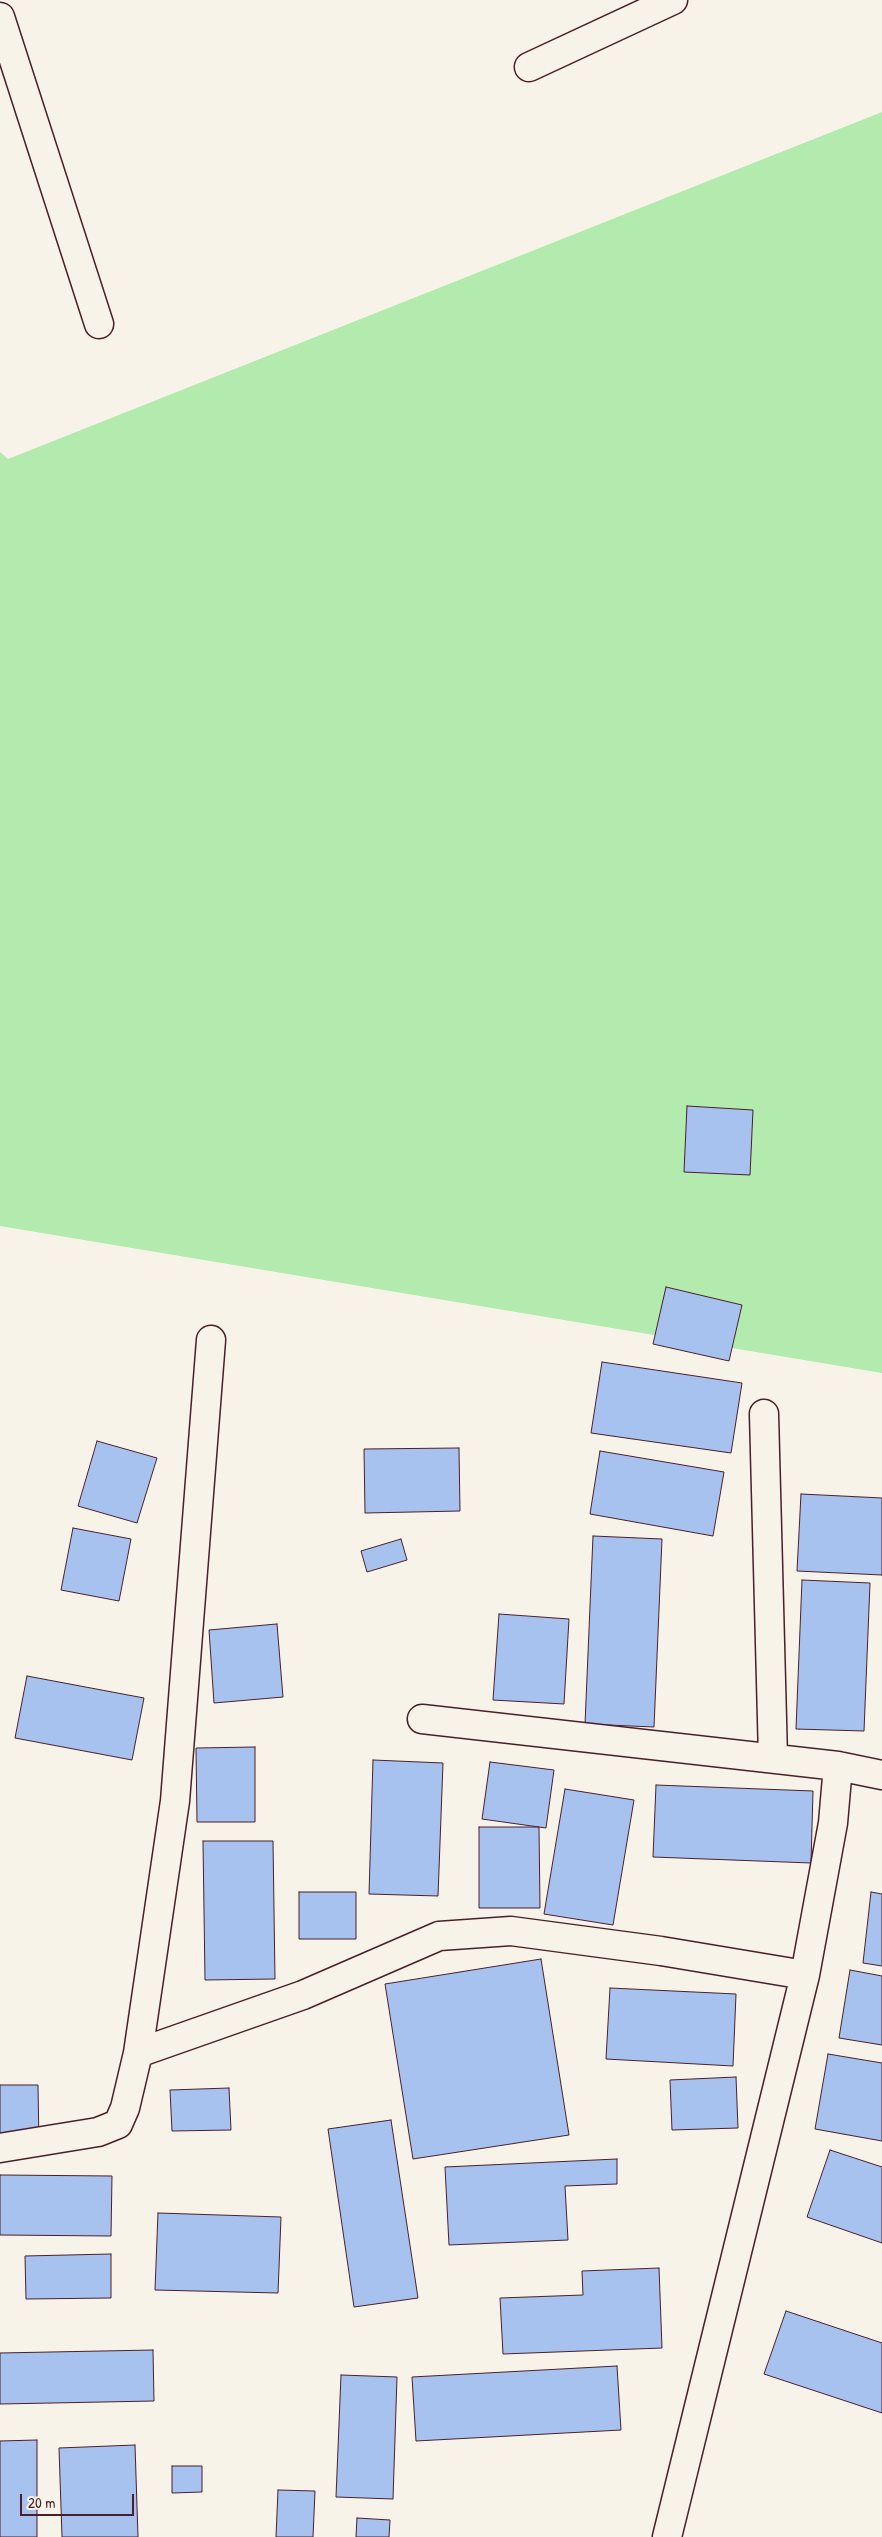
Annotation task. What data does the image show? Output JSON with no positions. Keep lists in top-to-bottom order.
{
  "scale_bar": "20 m"
}
